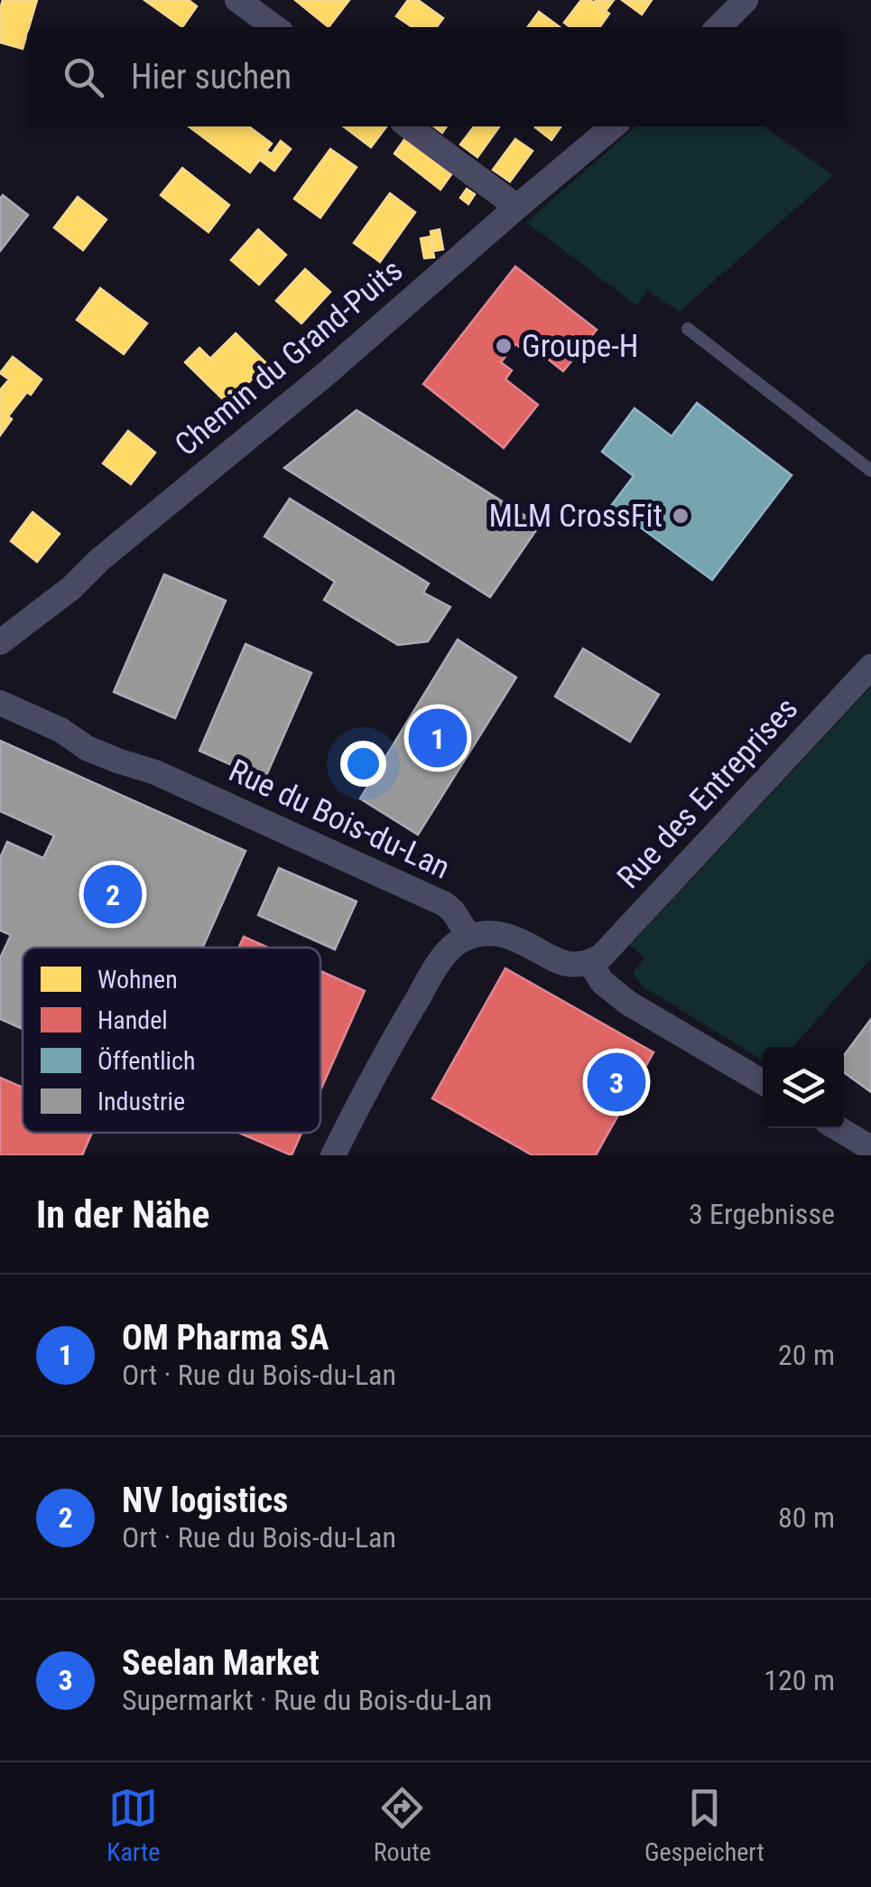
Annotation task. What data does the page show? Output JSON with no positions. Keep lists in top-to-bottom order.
{
  "streets": {
    "street": ["Chemin du Grand-Puits", "Rue des Entreprises", "Rue du Bois-du-Lan"]
  },
  "places": ["Groupe-H", "MLM CrossFit"],
  "legend": [
    "Wohnen",
    "Handel",
    "Öffentlich",
    "Industrie"
  ],
  "page": {
    "search": "Hier suchen",
    "pins": ["1", "2", "3"],
    "heading": ["In der Nähe", "3 Ergebnisse"],
    "list": [
      {
        "mark": "1",
        "name": "OM Pharma SA",
        "note": "Ort · Rue du Bois-du-Lan",
        "value": "20 m"
      },
      {
        "mark": "2",
        "name": "NV logistics",
        "note": "Ort · Rue du Bois-du-Lan",
        "value": "80 m"
      },
      {
        "mark": "3",
        "name": "Seelan Market",
        "note": "Supermarkt · Rue du Bois-du-Lan",
        "value": "120 m"
      }
    ],
    "nav": ["Karte", "Route", "Gespeichert"]
  }
}
